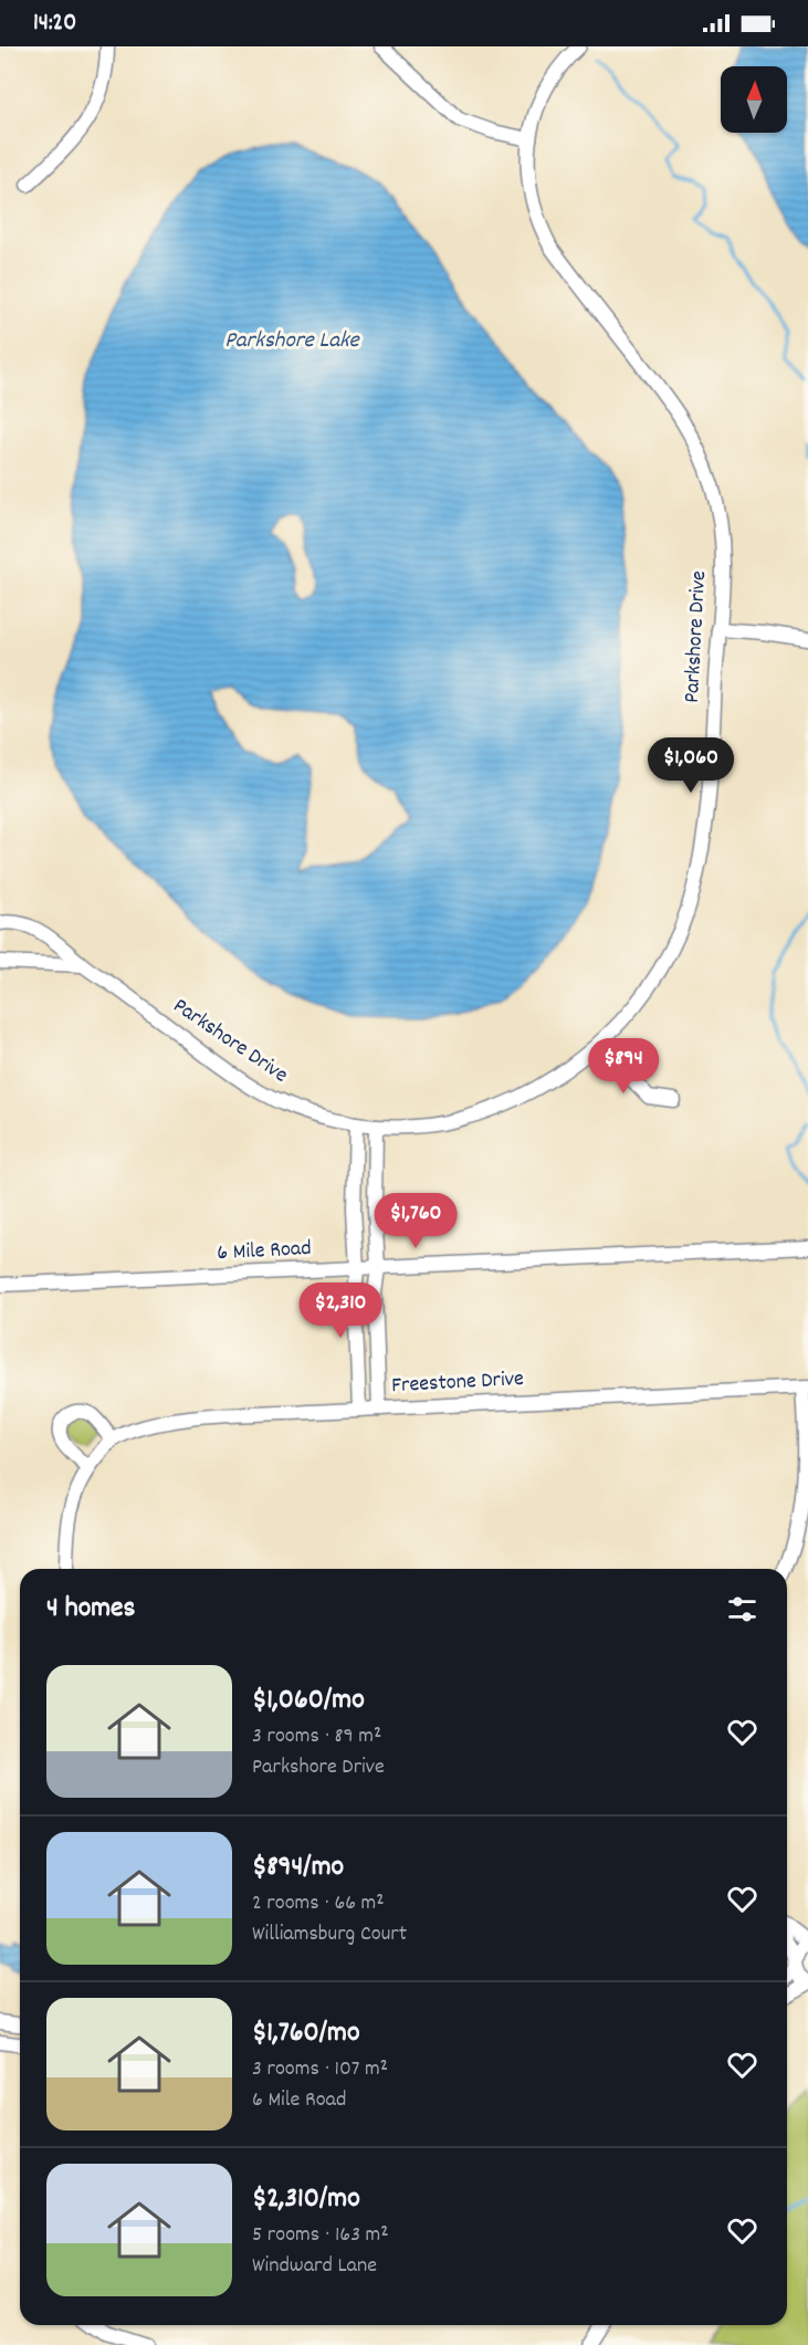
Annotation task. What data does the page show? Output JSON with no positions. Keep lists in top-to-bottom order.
{
  "streets": {
    "street": ["Parkshore Drive", "6 Mile Road", "Freestone Drive"]
  },
  "water": ["Parkshore Lake"],
  "north": "top",
  "page": {
    "status": "14:20",
    "price": [
      "$1,060",
      "$894",
      "$1,760",
      "$2,310"
    ],
    "heading": "4 homes",
    "list": [
      {
        "name": "$1,060/mo",
        "note": "3 rooms · 89 m² · Parkshore Drive"
      },
      {
        "name": "$894/mo",
        "note": "2 rooms · 66 m² · Williamsburg Court"
      },
      {
        "name": "$1,760/mo",
        "note": "3 rooms · 107 m² · 6 Mile Road"
      },
      {
        "name": "$2,310/mo",
        "note": "5 rooms · 163 m² · Windward Lane"
      }
    ]
  }
}
